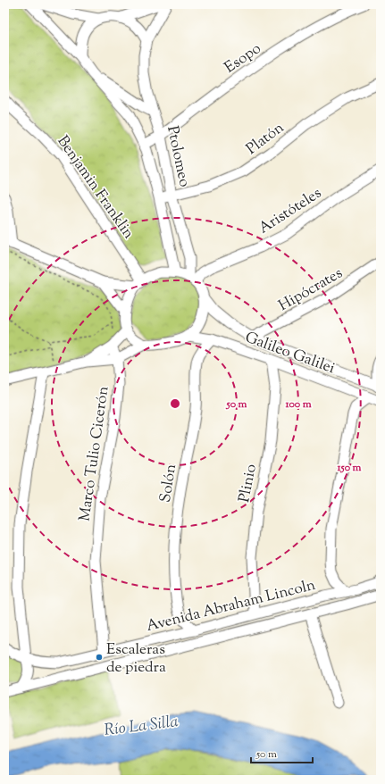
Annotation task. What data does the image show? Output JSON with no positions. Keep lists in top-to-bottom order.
{
  "streets": {
    "street": [
      "Esopo",
      "Platón",
      "Ptolomeo",
      "Benjamin Franklin",
      "Aristóteles",
      "Hipócrates",
      "Galileo Galilei",
      "Marco Tulio Cicerón",
      "Solón",
      "Plinio",
      "Avenida Abraham Lincoln"
    ]
  },
  "crossings": [
    ["Esopo", "Ptolomeo"],
    ["Platón", "Ptolomeo"],
    ["Ptolomeo", "Benjamin Franklin"],
    ["Ptolomeo", "Aristóteles"],
    ["Ptolomeo", "Galileo Galilei"],
    ["Benjamin Franklin", "Aristóteles"],
    ["Benjamin Franklin", "Galileo Galilei"],
    ["Aristóteles", "Galileo Galilei"],
    ["Hipócrates", "Galileo Galilei"],
    ["Galileo Galilei", "Solón"],
    ["Galileo Galilei", "Plinio"],
    ["Marco Tulio Cicerón", "Avenida Abraham Lincoln"],
    ["Solón", "Avenida Abraham Lincoln"],
    ["Plinio", "Avenida Abraham Lincoln"]
  ],
  "water": ["Río La Silla"],
  "places": ["Escaleras de piedra"],
  "scale_bar": "50 m",
  "rings": ["50 m", "100 m", "150 m"]
}
